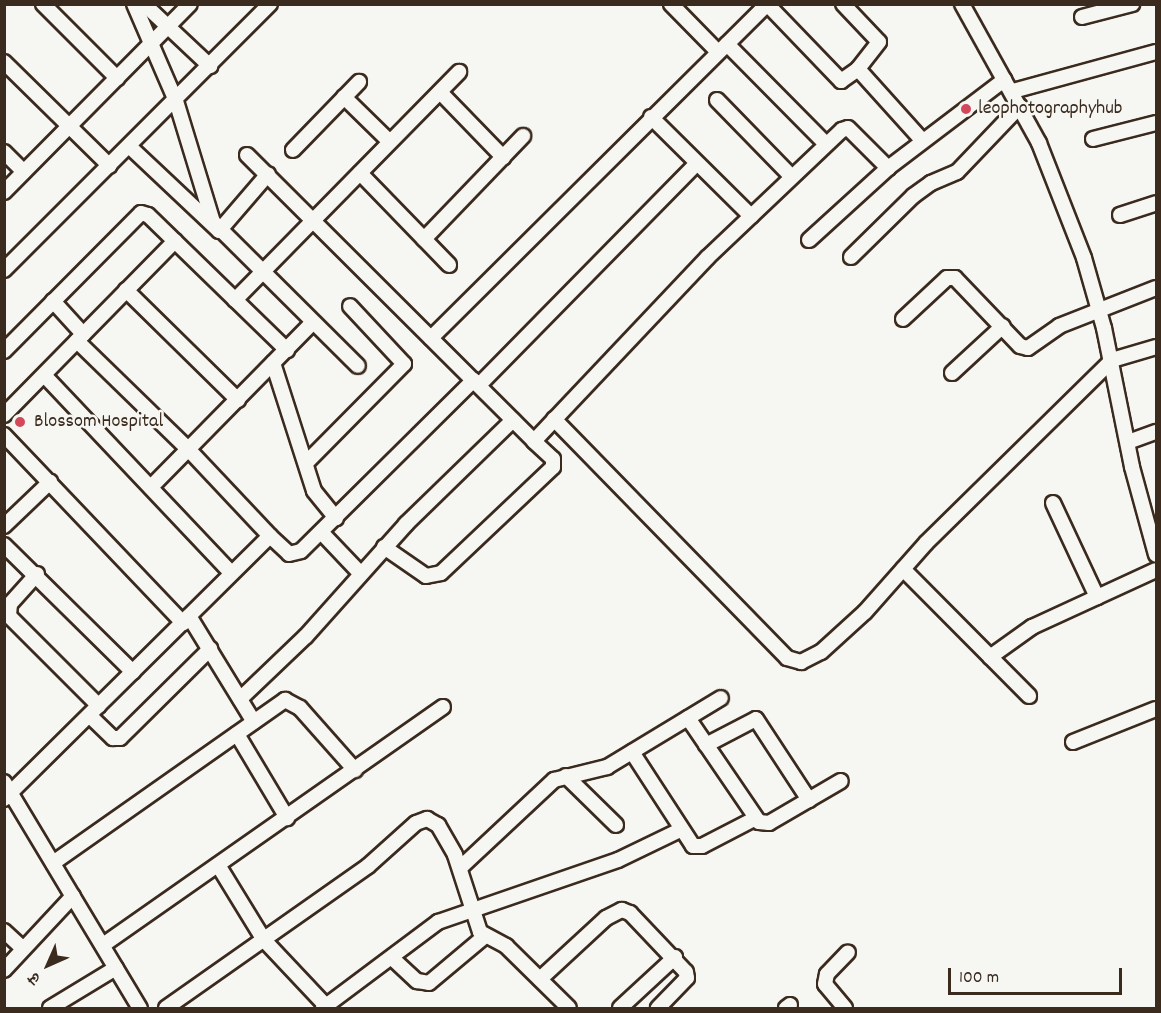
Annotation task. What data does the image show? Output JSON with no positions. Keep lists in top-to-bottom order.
{
  "places": ["leophotographyhub", "Blossom Hospital"],
  "scale_bar": "100 m",
  "north": "bottom left"
}
